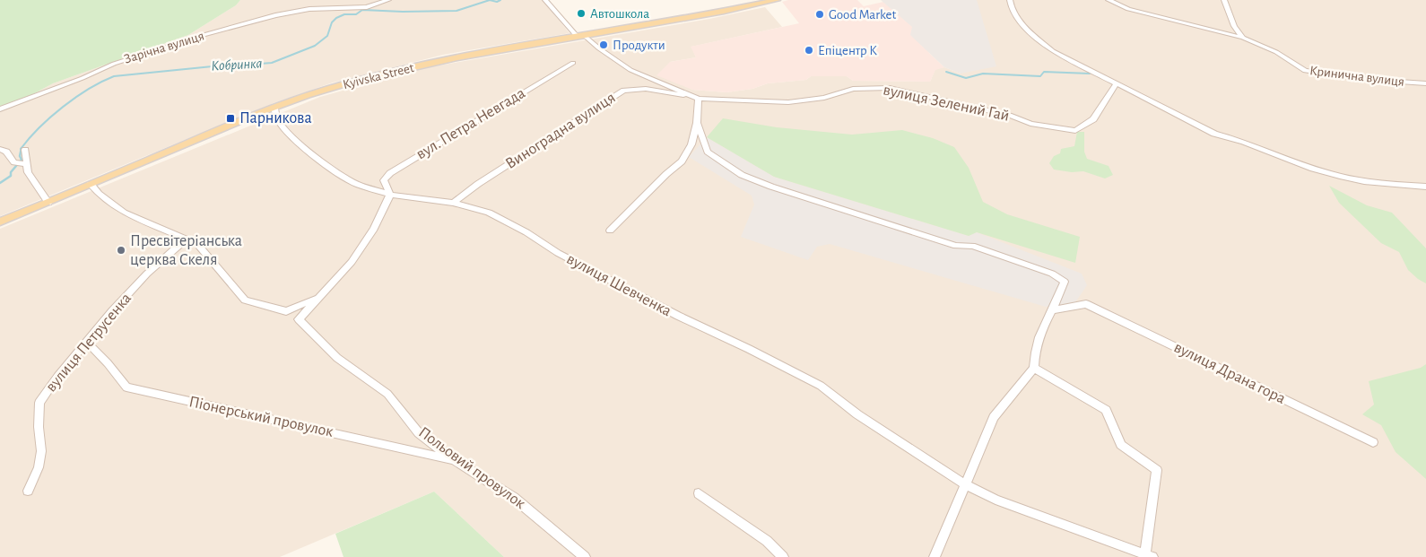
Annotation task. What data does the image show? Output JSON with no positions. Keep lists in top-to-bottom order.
{
  "streets": {
    "main road": ["Kyivska Street"],
    "street": [
      "Зарічна вулиця",
      "Кринична вулиця",
      "вулиця Зелений Гай",
      "вул. Петра Невгада",
      "Виноградна вулиця",
      "вулиця Шевченка",
      "вулиця Петрусенка",
      "вулиця Драна гора",
      "Піонерський провулок",
      "Польовий провулок"
    ]
  },
  "crossings": [
    ["Kyivska Street", "вулиця Зелений Гай"],
    ["Kyivska Street", "вулиця Шевченка"],
    ["вулиця Зелений Гай", "Виноградна вулиця"],
    ["вул. Петра Невгада", "вулиця Шевченка"],
    ["вул. Петра Невгада", "Польовий провулок"],
    ["Виноградна вулиця", "вулиця Шевченка"],
    ["вулиця Шевченка", "Польовий провулок"],
    ["вулиця Петрусенка", "Піонерський провулок"],
    ["Піонерський провулок", "Польовий провулок"]
  ],
  "water": ["Кобринка"],
  "places": {
    "other": [
      "Автошкола",
      "Good Market",
      "Продукти",
      "Епіцентр К",
      "Пресвітеріанська церква Скеля"
    ],
    "transit": ["Парникова"]
  }
}
